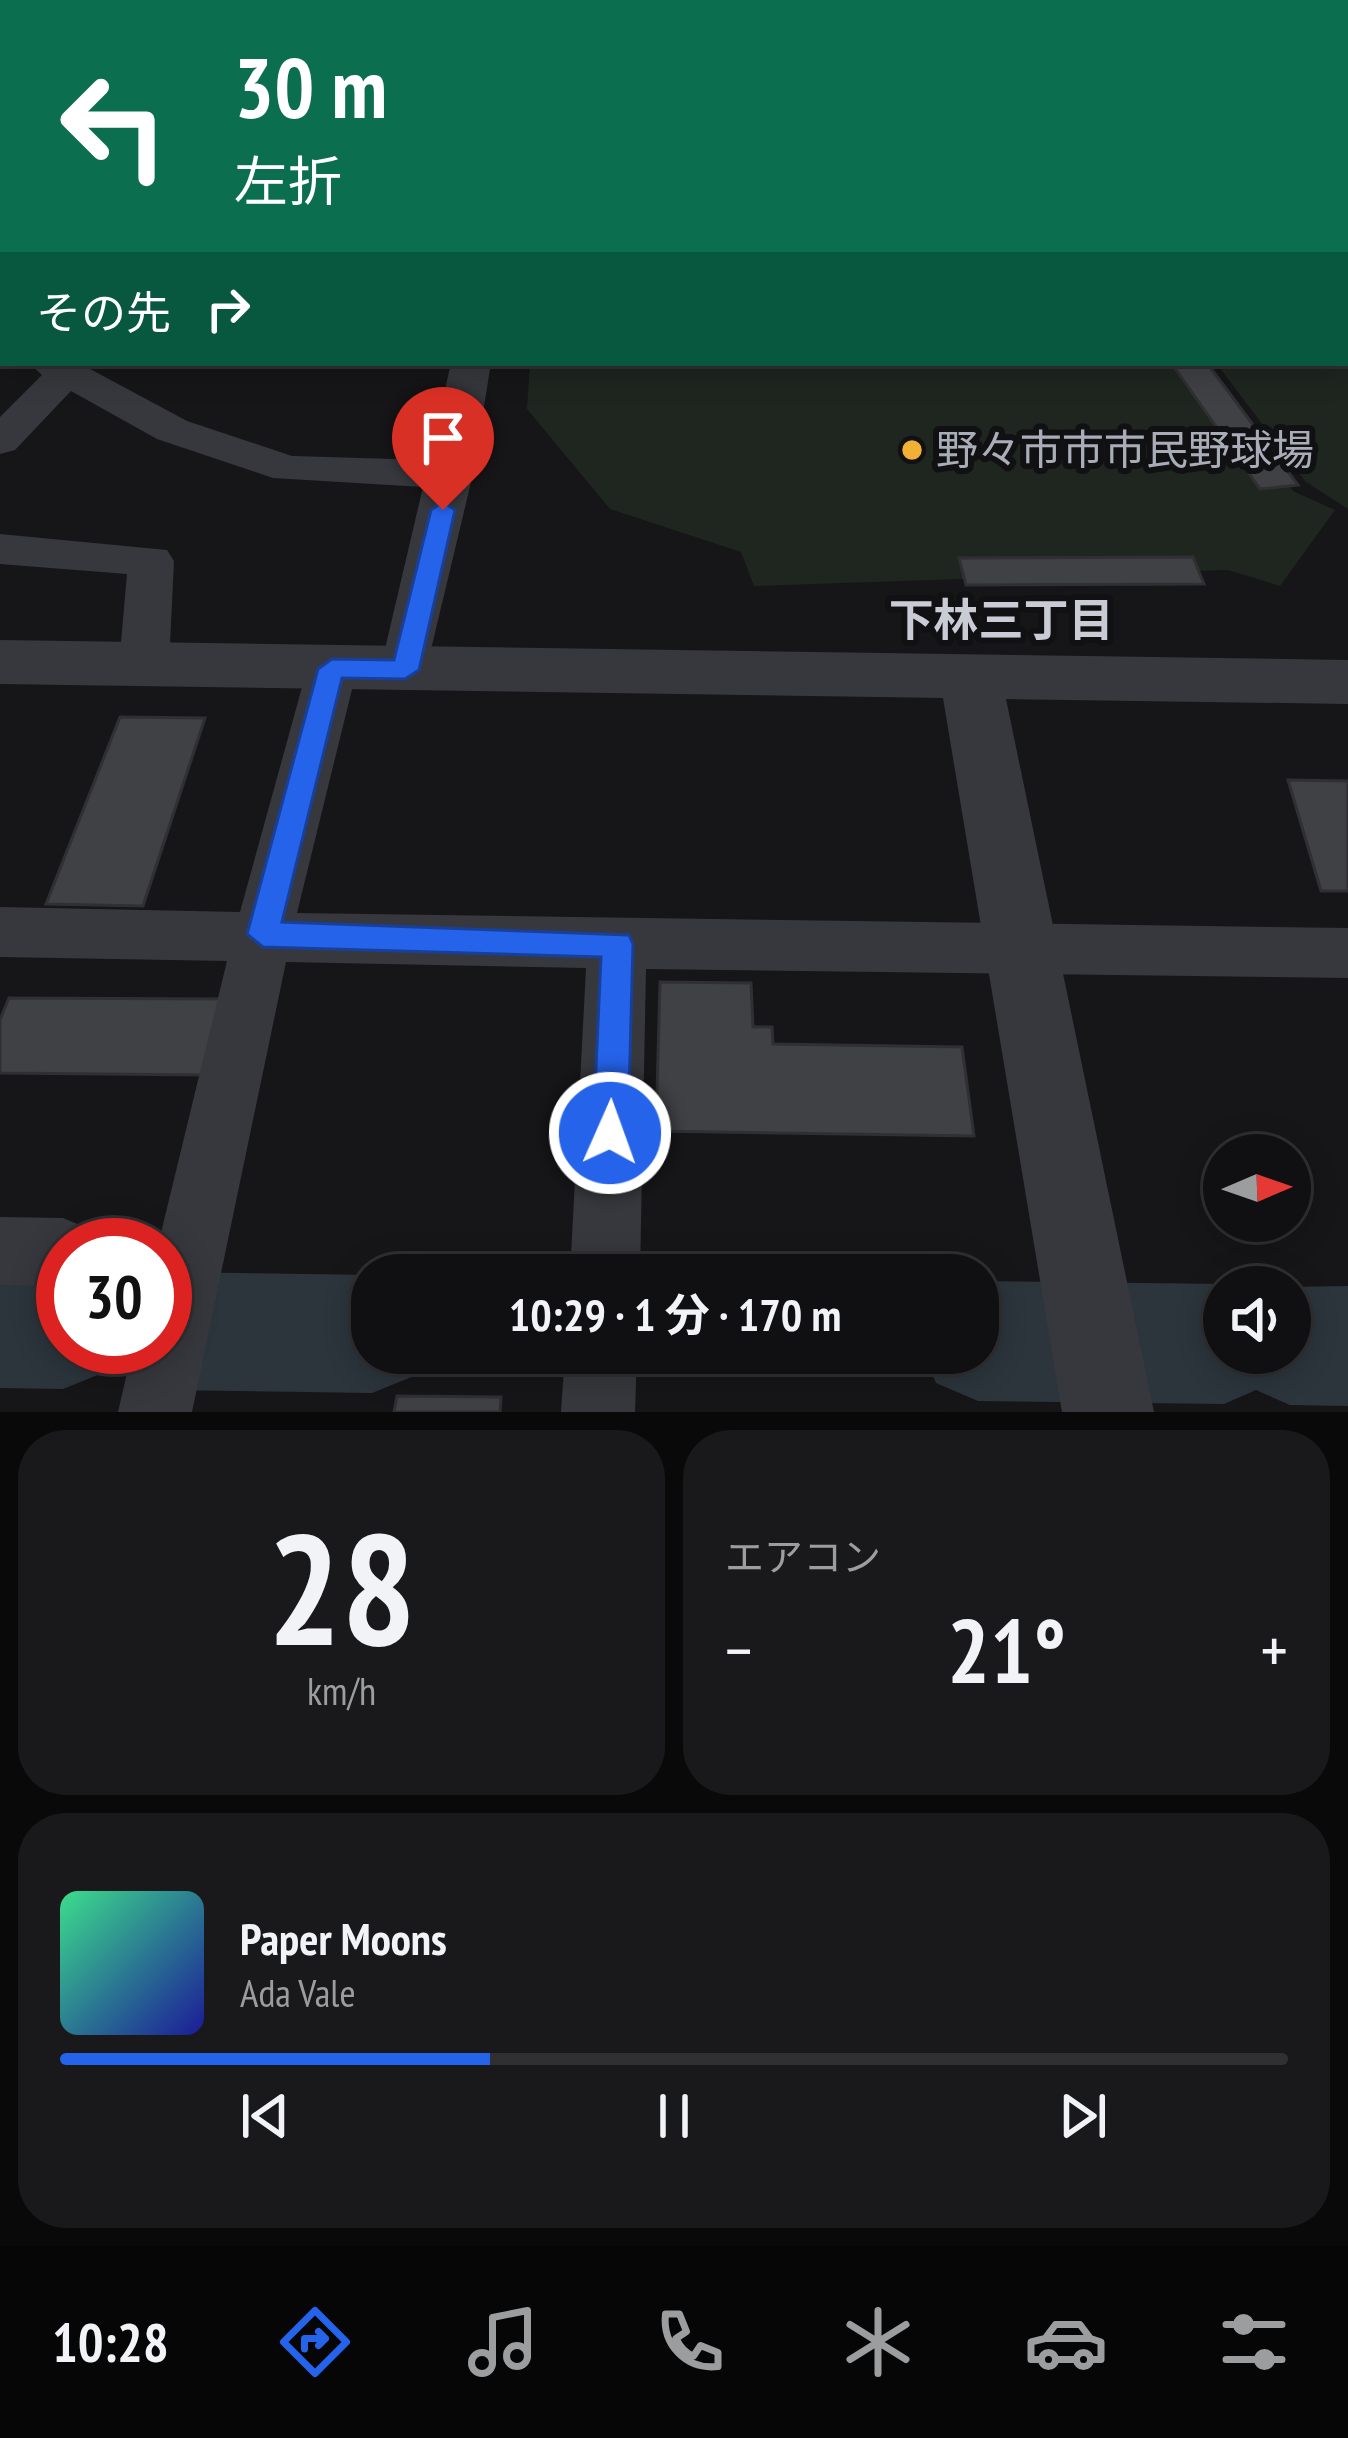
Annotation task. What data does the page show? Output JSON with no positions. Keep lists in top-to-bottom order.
{
  "districts": ["下林三丁目"],
  "places": ["野々市市市民野球場"],
  "north": "right",
  "page": {
    "turn": ["30 m", "左折"],
    "then": "その先",
    "limit": "30",
    "trip": "10:29 · 1 分 · 170 m",
    "tile": [
      ["28", "km/h"],
      "エアコン"
    ],
    "heat": ["−", "21°", "+"],
    "song": ["Paper Moons", "Ada Vale"],
    "tabs": "10:28"
  }
}
